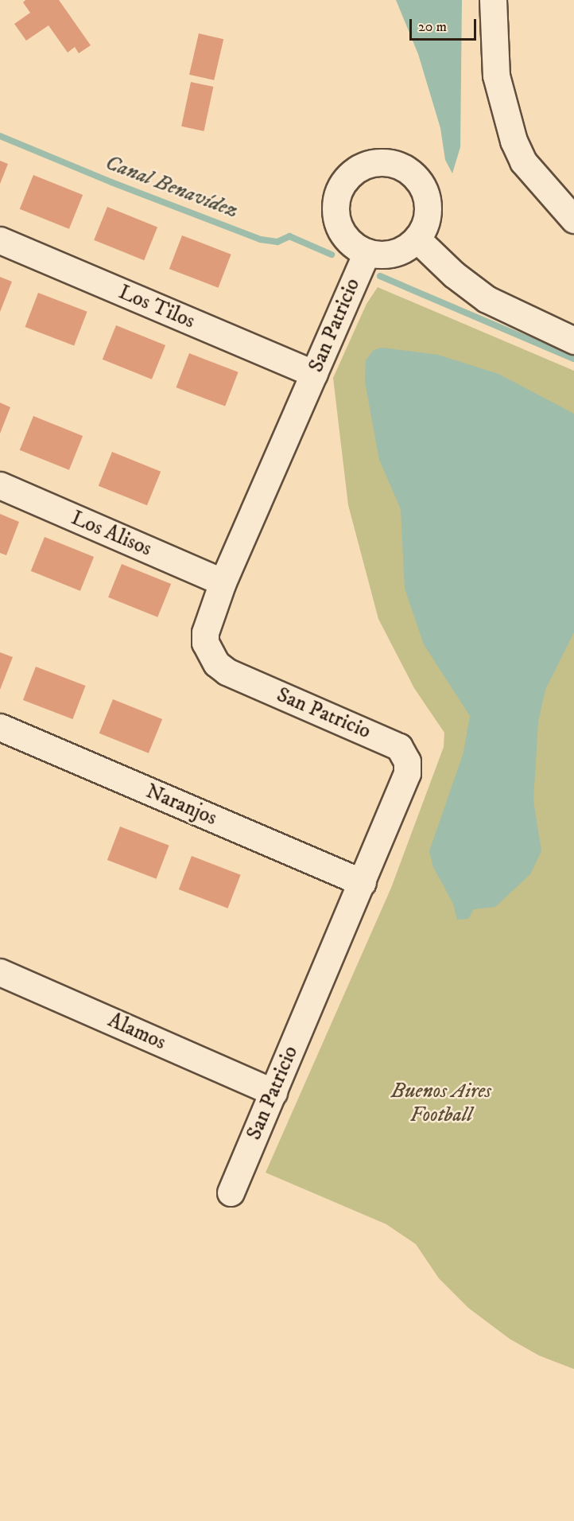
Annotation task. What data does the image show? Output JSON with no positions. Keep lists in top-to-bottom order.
{
  "streets": {
    "street": [
      "Los Tilos",
      "San Patricio",
      "Los Alisos",
      "Naranjos",
      "Alamos"
    ]
  },
  "crossings": [
    ["Los Tilos", "San Patricio"],
    ["San Patricio", "Los Alisos"],
    ["San Patricio", "Naranjos"],
    ["San Patricio", "Alamos"]
  ],
  "water": ["Canal Benavídez"],
  "parks": ["Buenos Aires Football"],
  "scale_bar": "20 m"
}
